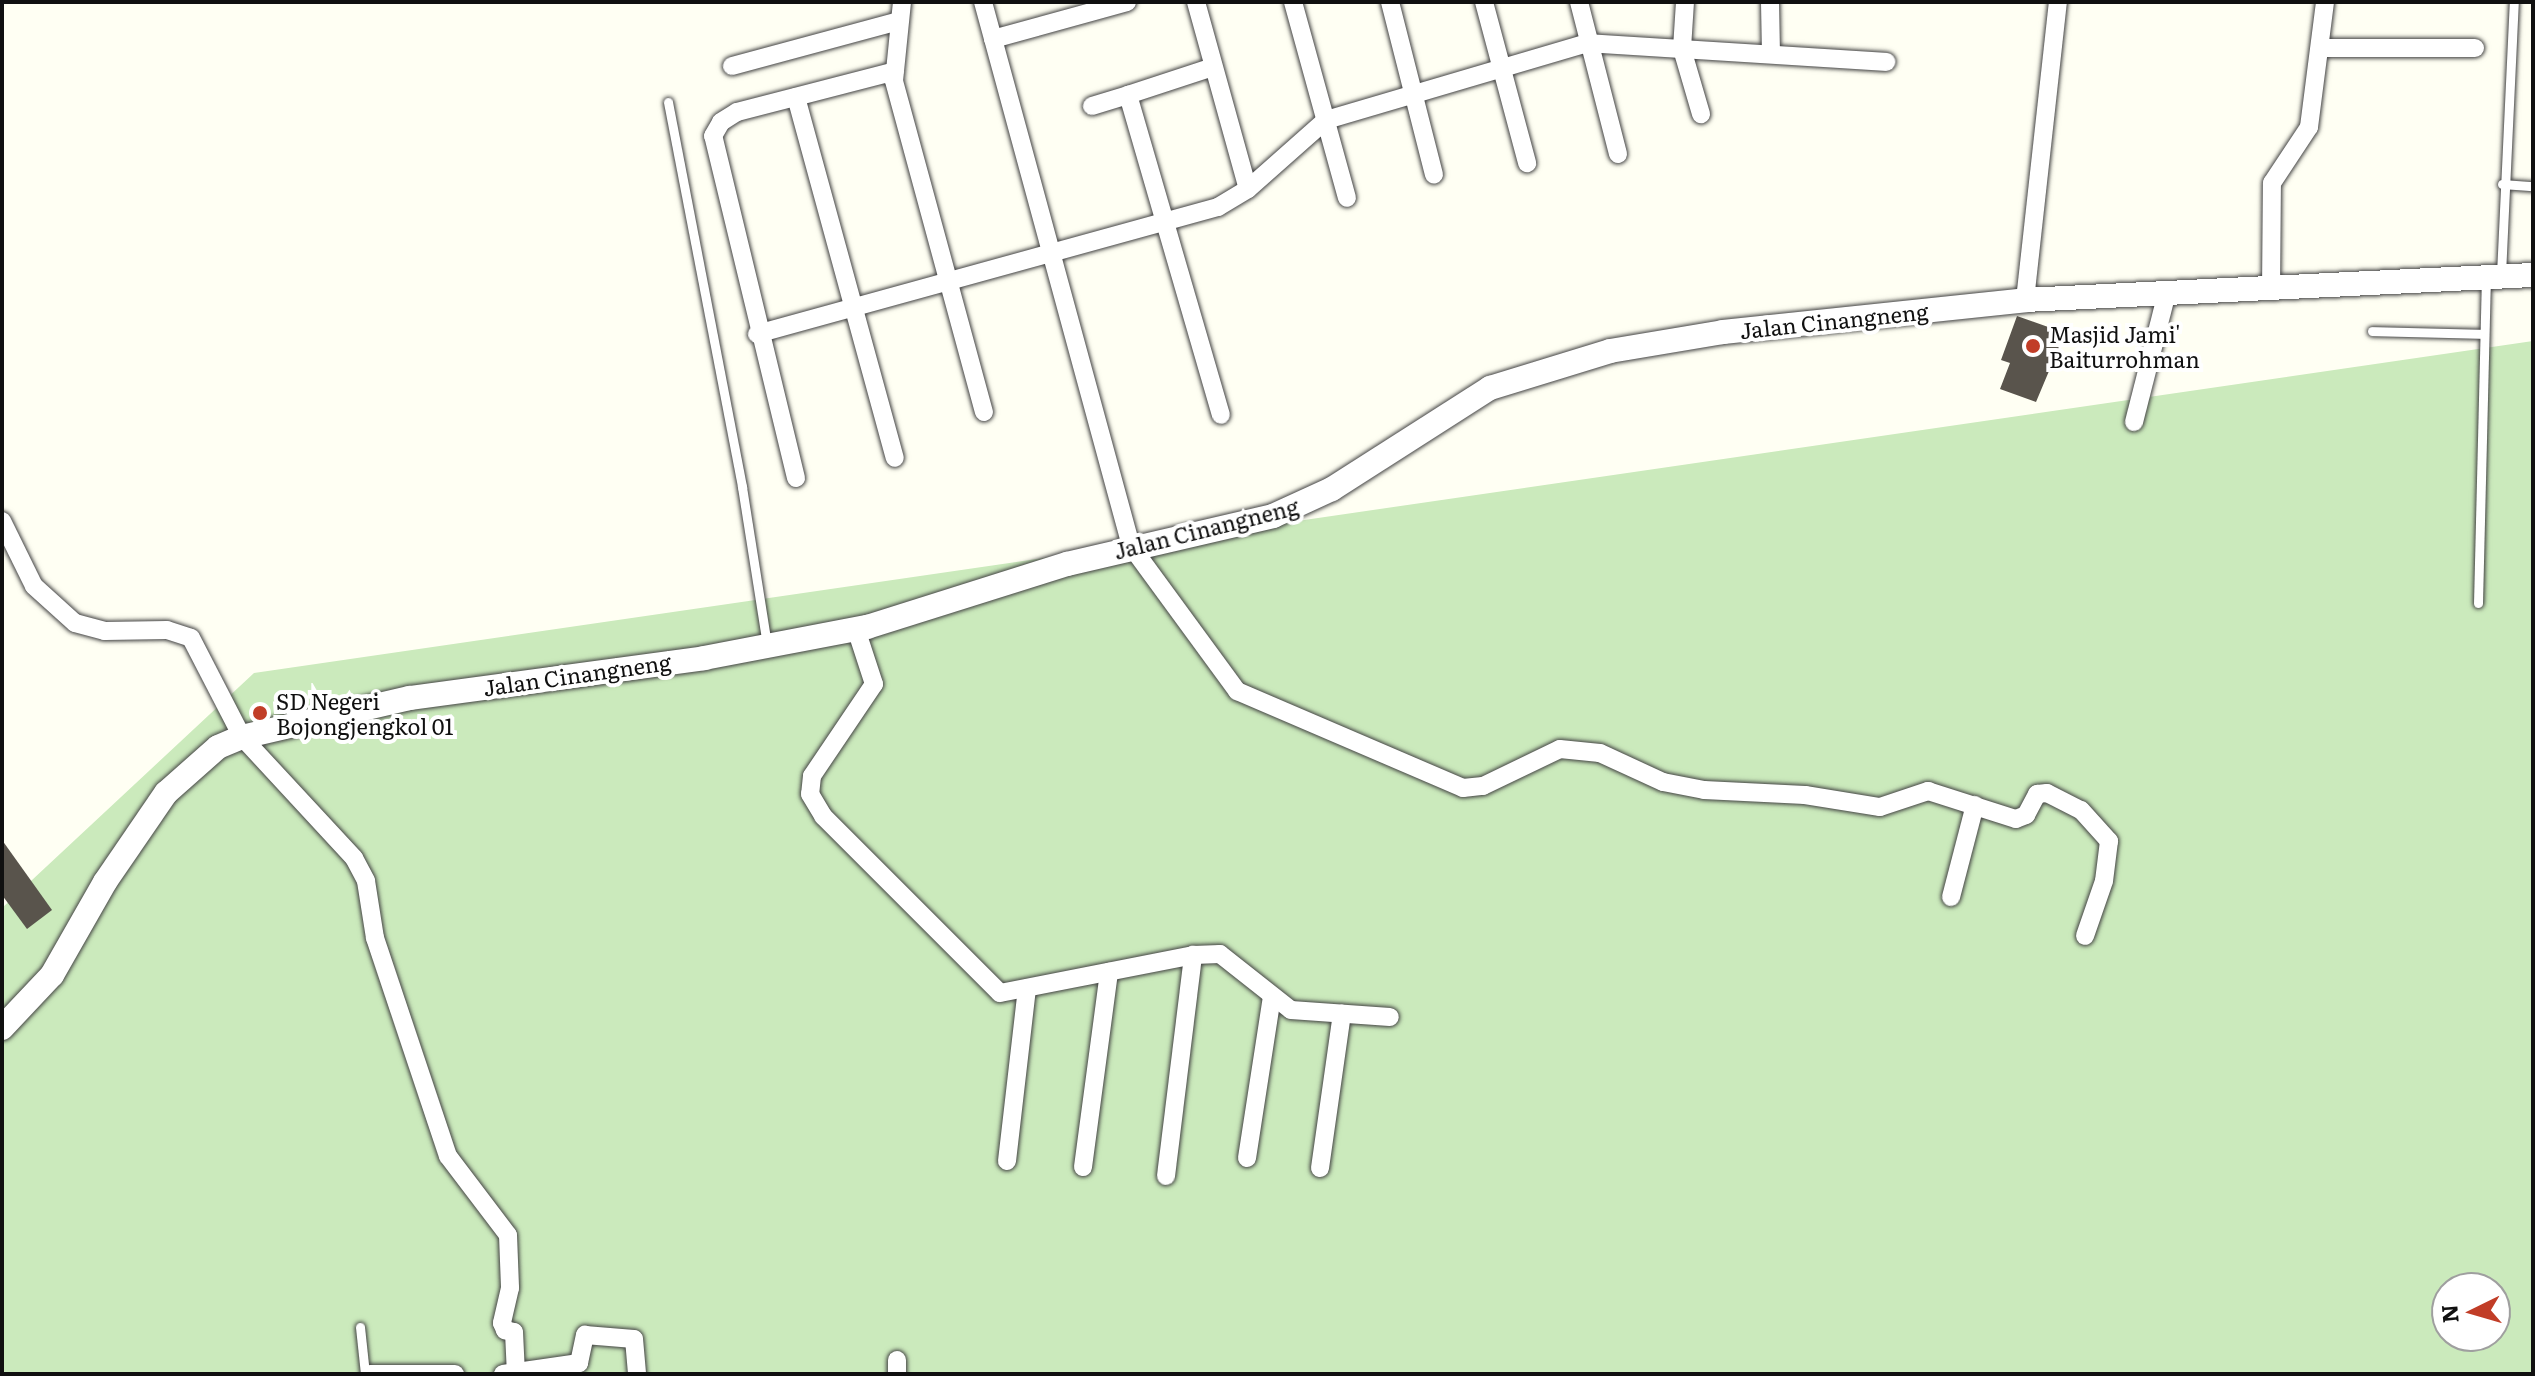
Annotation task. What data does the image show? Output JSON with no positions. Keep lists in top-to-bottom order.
{
  "streets": {
    "street": ["Jalan Cinangneng"]
  },
  "places": ["Masjid Jami' Baiturrohman", "SD Negeri Bojongjengkol 01"],
  "north": "left"
}
